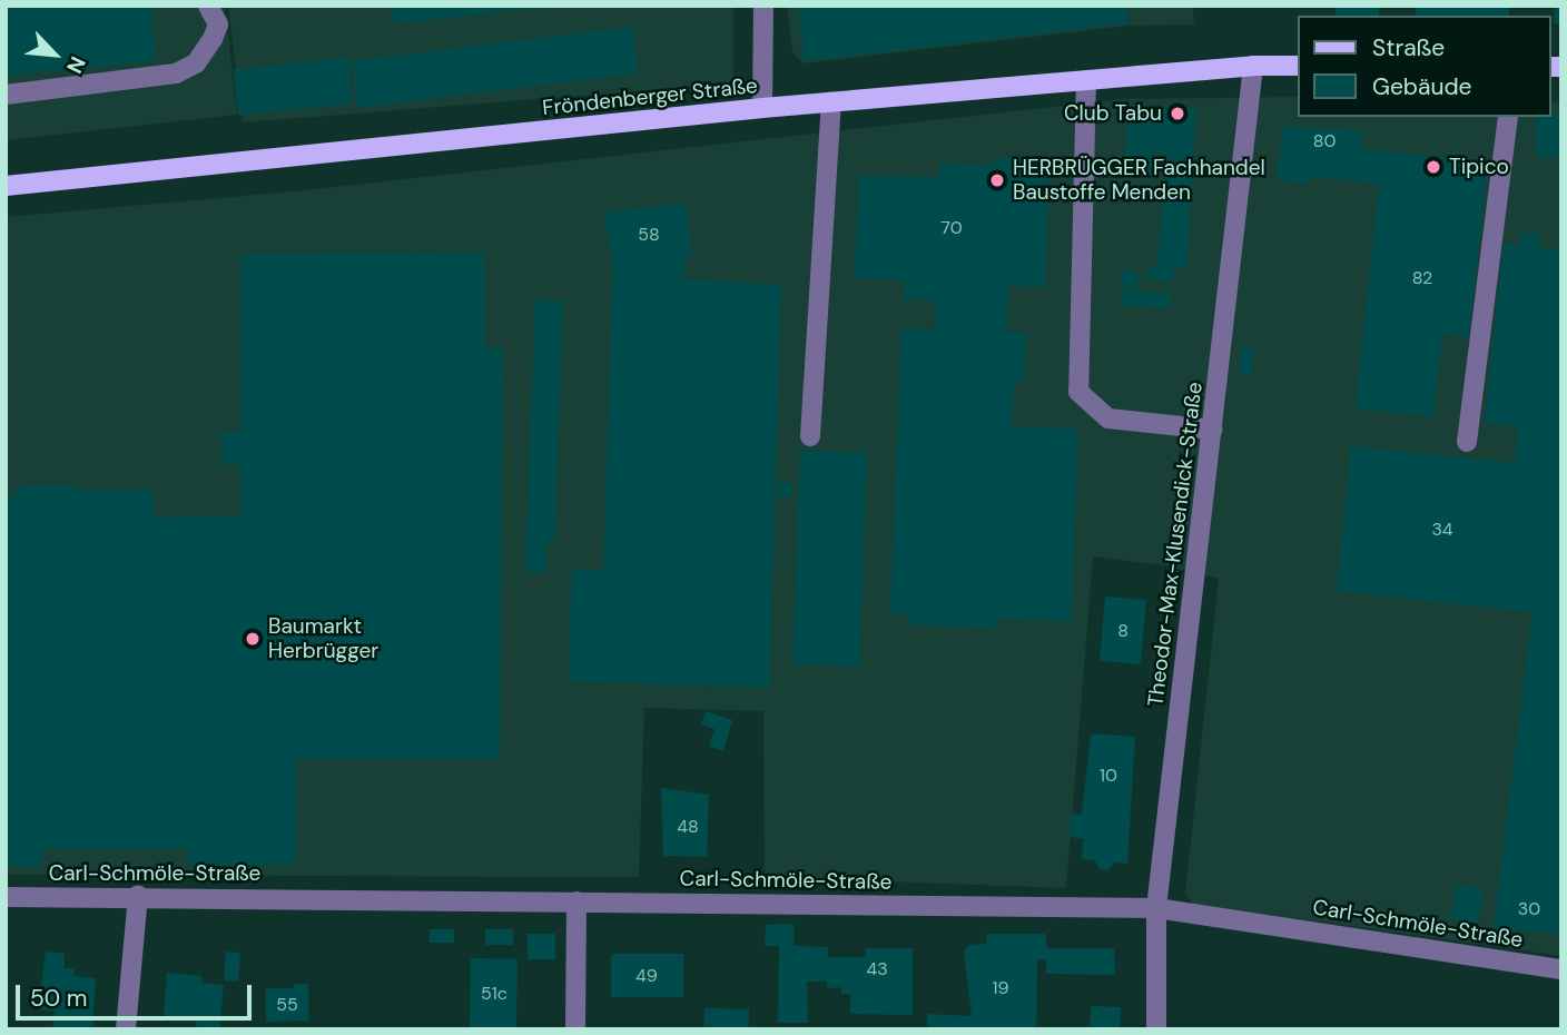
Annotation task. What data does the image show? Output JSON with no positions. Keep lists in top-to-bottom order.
{
  "streets": {
    "main road": ["Fröndenberger Straße"],
    "street": ["Theodor-Max-Klusendick-Straße", "Carl-Schmöle-Straße"]
  },
  "crossings": [
    ["Fröndenberger Straße", "Theodor-Max-Klusendick-Straße"],
    ["Theodor-Max-Klusendick-Straße", "Carl-Schmöle-Straße"]
  ],
  "places": [
    "Club Tabu",
    "Tipico",
    "HERBRÜGGER Fachhandel Baustoffe Menden",
    "Baumarkt Herbrügger"
  ],
  "house_numbers": [
    "80",
    "70",
    "58",
    "82",
    "34",
    "8",
    "10",
    "48",
    "30",
    "43",
    "49",
    "19",
    "51c",
    "55"
  ],
  "legend": ["Straße", "Gebäude"],
  "scale_bar": "50 m",
  "north": "bottom right"
}
